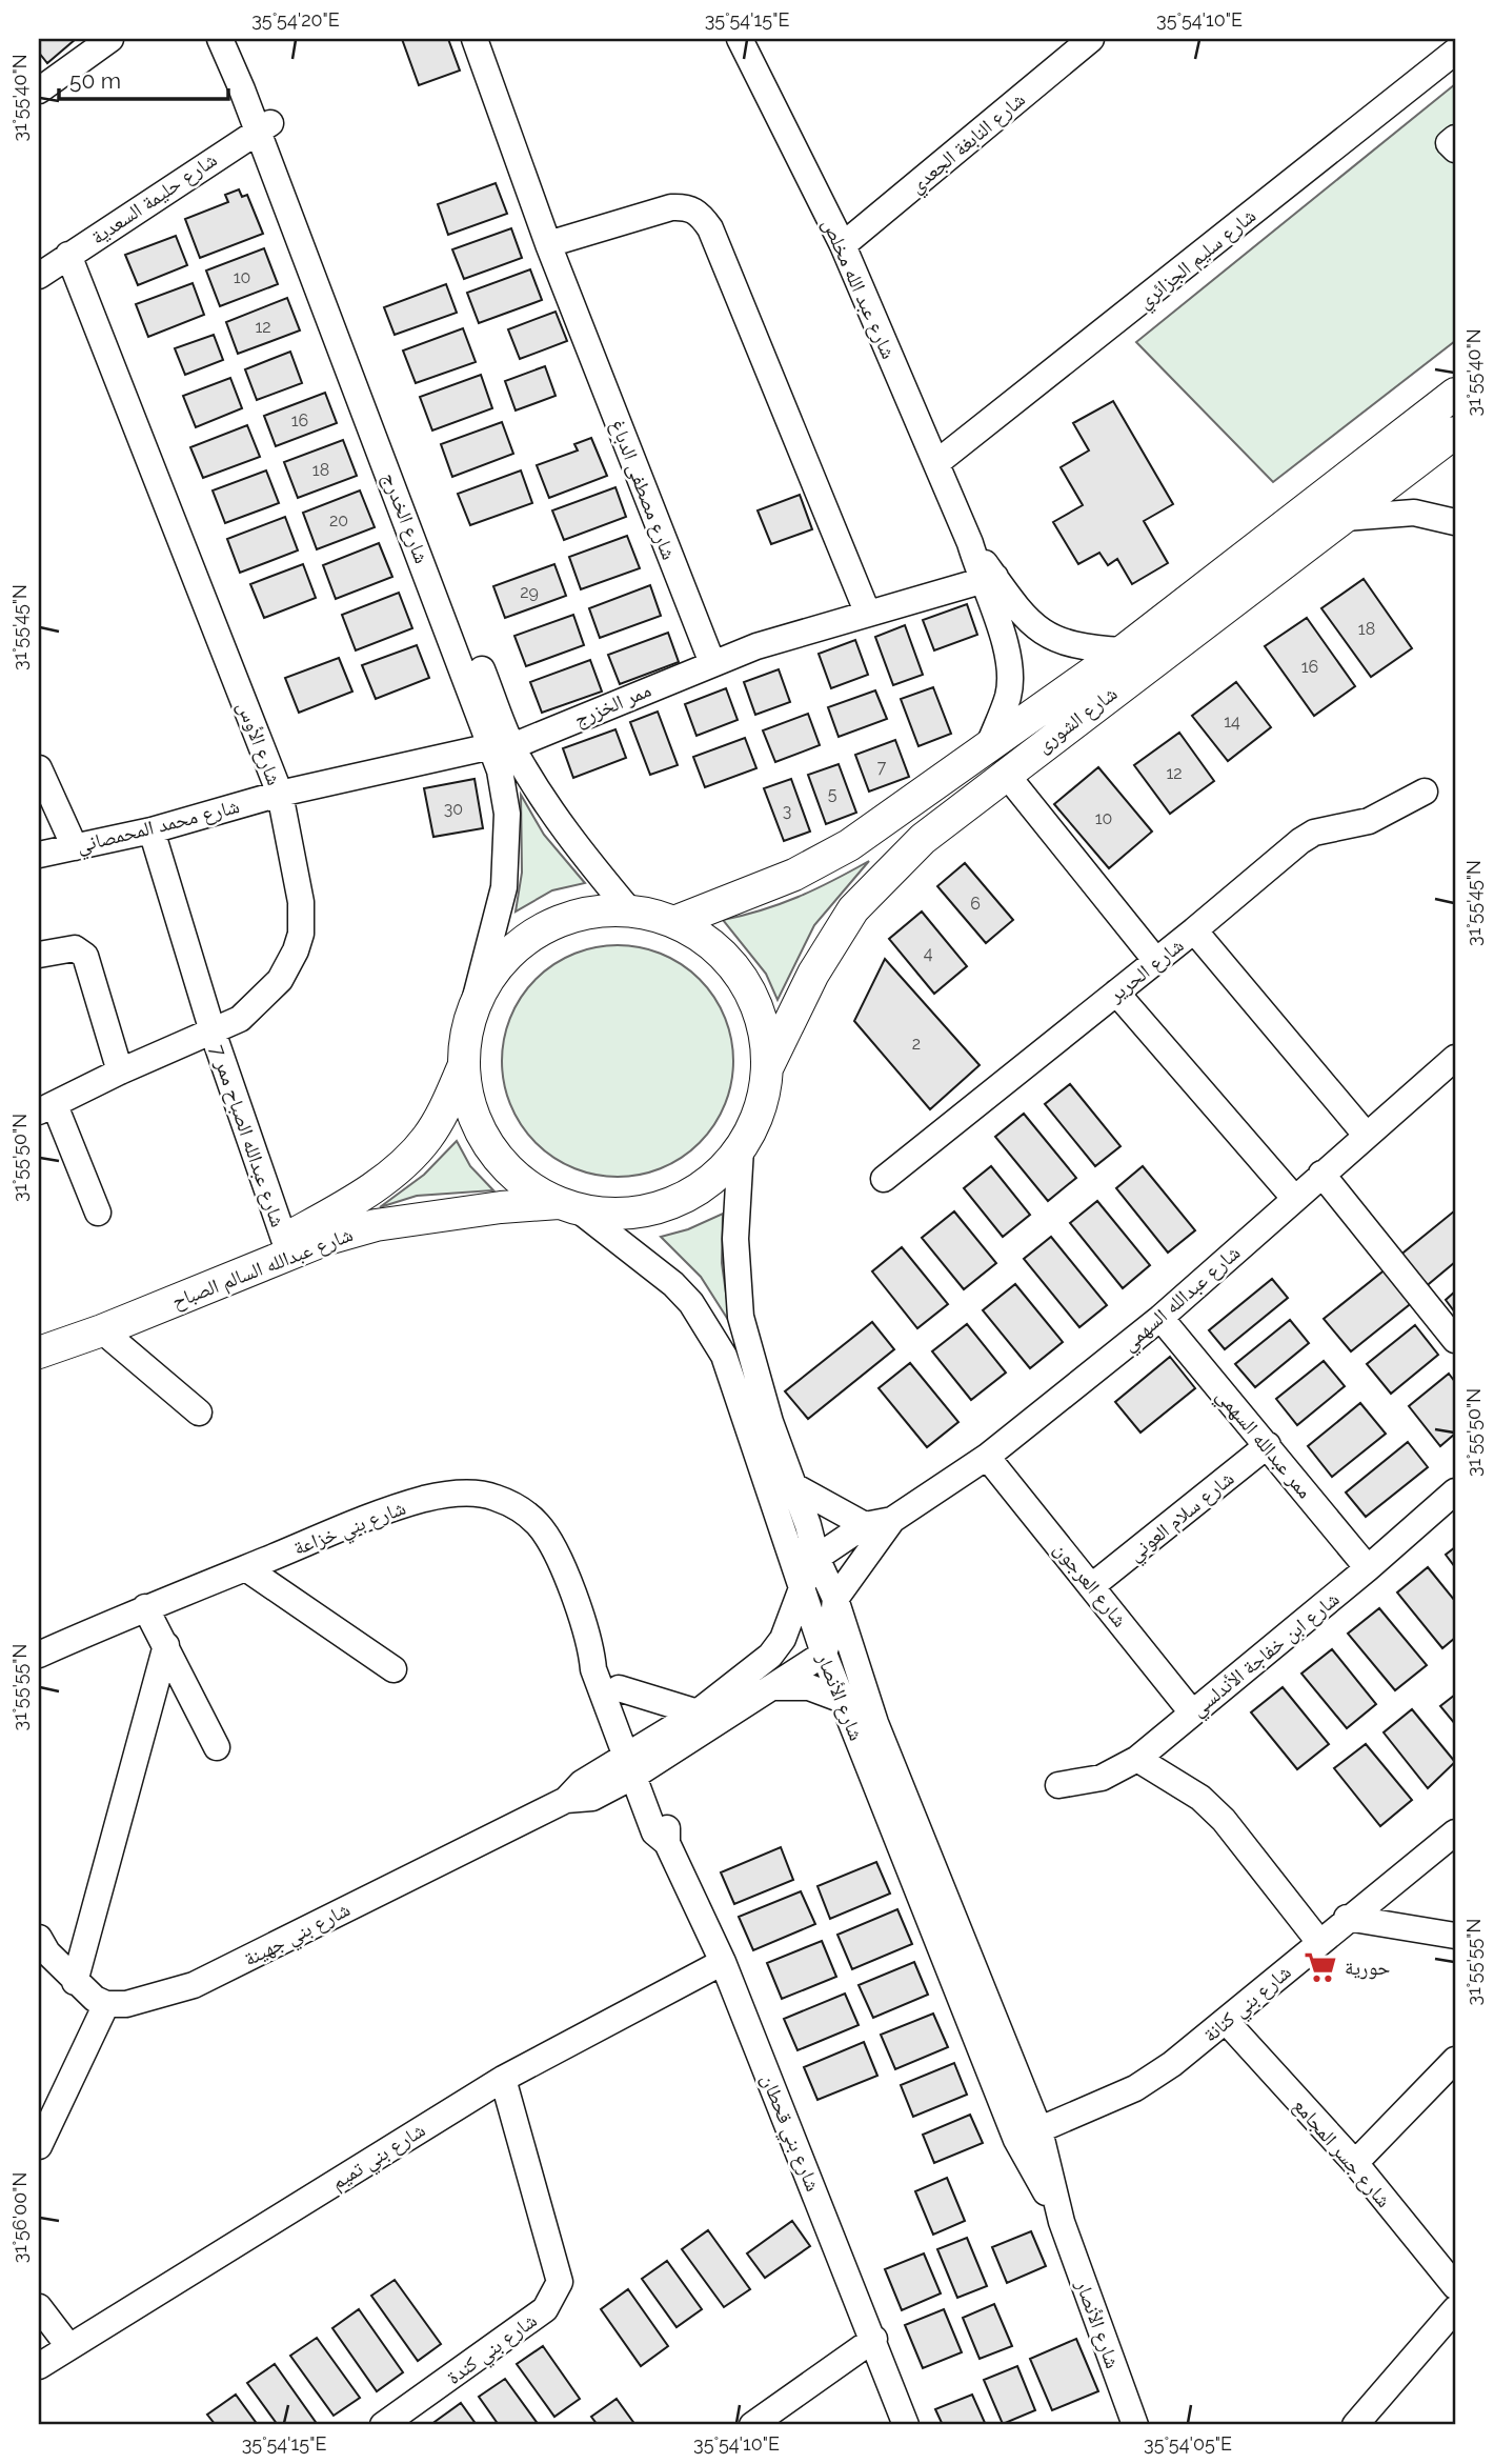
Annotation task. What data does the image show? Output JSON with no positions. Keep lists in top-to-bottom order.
{
  "streets": {
    "main road": ["شارع الشورى", "شارع عبدالله السالم الصباح"],
    "street": [
      "شارع النابغة الجعدي",
      "شارع حليمة السعدية",
      "شارع سليم الجزائري",
      "شارع عبد الله مخلص",
      "شارع مصطفى الدباغ",
      "شارع الخدرج",
      "ممر الخزرج",
      "شارع الأوس",
      "شارع محمد المحمصاني",
      "شارع الحرير",
      "شارع عبدالله الصباح ممر 7",
      "شارع عبدالله السهمي",
      "ممر عبدالله السهمي",
      "شارع سلام العوني",
      "شارع بني خزاعة",
      "شارع العرجون",
      "شارع ابن خفاجة الأندلسي",
      "شارع الأنصار",
      "شارع بني جهينة",
      "شارع بني كنانة",
      "شارع بني قحطان",
      "شارع جسر المجامع",
      "شارع بني تميم",
      "شارع بني كندة"
    ]
  },
  "crossings": [
    ["شارع النابغة الجعدي", "شارع عبد الله مخلص"],
    ["شارع حليمة السعدية", "شارع الخدرج"],
    ["شارع حليمة السعدية", "شارع الأوس"],
    ["شارع سليم الجزائري", "شارع عبد الله مخلص"],
    ["شارع عبد الله مخلص", "شارع الشورى"],
    ["شارع مصطفى الدباغ", "ممر الخزرج"],
    ["شارع الخدرج", "ممر الخزرج"],
    ["شارع الخدرج", "شارع محمد المحمصاني"],
    ["ممر الخزرج", "شارع محمد المحمصاني"],
    ["شارع الأوس", "شارع محمد المحمصاني"],
    ["شارع الأوس", "شارع عبدالله الصباح ممر 7"],
    ["شارع محمد المحمصاني", "شارع عبدالله الصباح ممر 7"],
    ["شارع عبدالله الصباح ممر 7", "شارع عبدالله السالم الصباح"],
    ["شارع عبدالله السالم الصباح", "شارع الأنصار"],
    ["شارع عبدالله السهمي", "ممر عبدالله السهمي"],
    ["شارع عبدالله السهمي", "شارع العرجون"],
    ["شارع عبدالله السهمي", "شارع الأنصار"],
    ["شارع عبدالله السهمي", "شارع بني جهينة"],
    ["ممر عبدالله السهمي", "شارع سلام العوني"],
    ["ممر عبدالله السهمي", "شارع ابن خفاجة الأندلسي"],
    ["شارع سلام العوني", "شارع العرجون"],
    ["شارع بني خزاعة", "شارع بني جهينة"],
    ["شارع بني خزاعة", "شارع بني قحطان"],
    ["شارع العرجون", "شارع ابن خفاجة الأندلسي"],
    ["شارع الأنصار", "شارع بني جهينة"],
    ["شارع الأنصار", "شارع بني كنانة"],
    ["شارع بني جهينة", "شارع بني قحطان"],
    ["شارع بني كنانة", "شارع جسر المجامع"],
    ["شارع بني قحطان", "شارع بني تميم"],
    ["شارع بني تميم", "شارع بني كندة"]
  ],
  "places": {
    "supermarket": ["حورية"]
  },
  "house_numbers": [
    "10",
    "12",
    "16",
    "18",
    "20",
    "29",
    "18",
    "16",
    "14",
    "7",
    "12",
    "5",
    "30",
    "3",
    "10",
    "6",
    "4",
    "2"
  ],
  "scale_bar": "50 m",
  "coordinates": [
    "35°54'20\"E",
    "35°54'15\"E",
    "35°54'10\"E",
    "31°55'40\"N",
    "31°55'45\"N",
    "31°55'50\"N",
    "31°55'55\"N",
    "31°56'00\"N",
    "35°54'05\"E"
  ]
}
